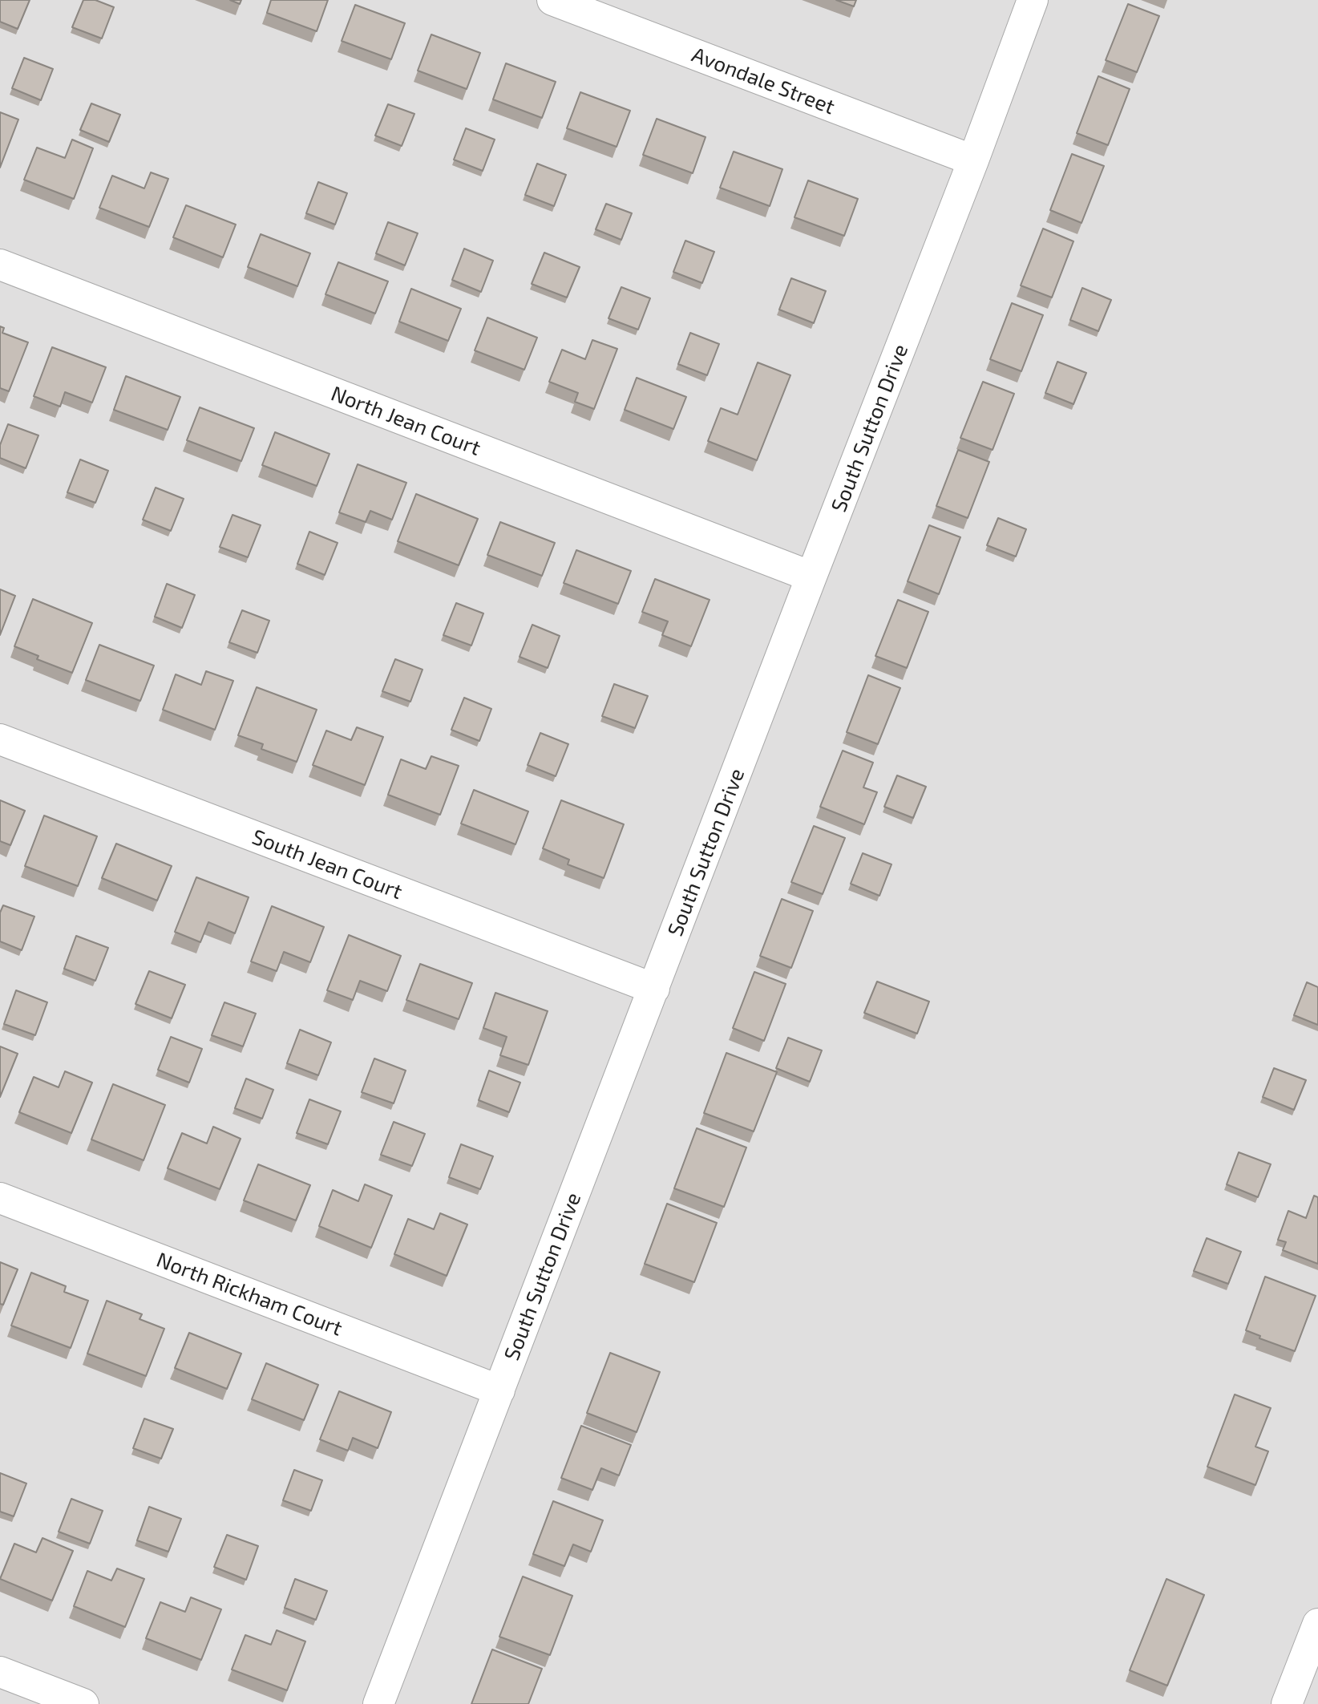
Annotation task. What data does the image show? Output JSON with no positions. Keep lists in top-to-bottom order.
{
  "streets": {
    "street": [
      "Avondale Street",
      "North Jean Court",
      "South Sutton Drive",
      "South Jean Court",
      "North Rickham Court"
    ]
  },
  "crossings": [
    ["Avondale Street", "South Sutton Drive"],
    ["North Jean Court", "South Sutton Drive"],
    ["South Sutton Drive", "South Jean Court"],
    ["South Sutton Drive", "North Rickham Court"]
  ]
}
